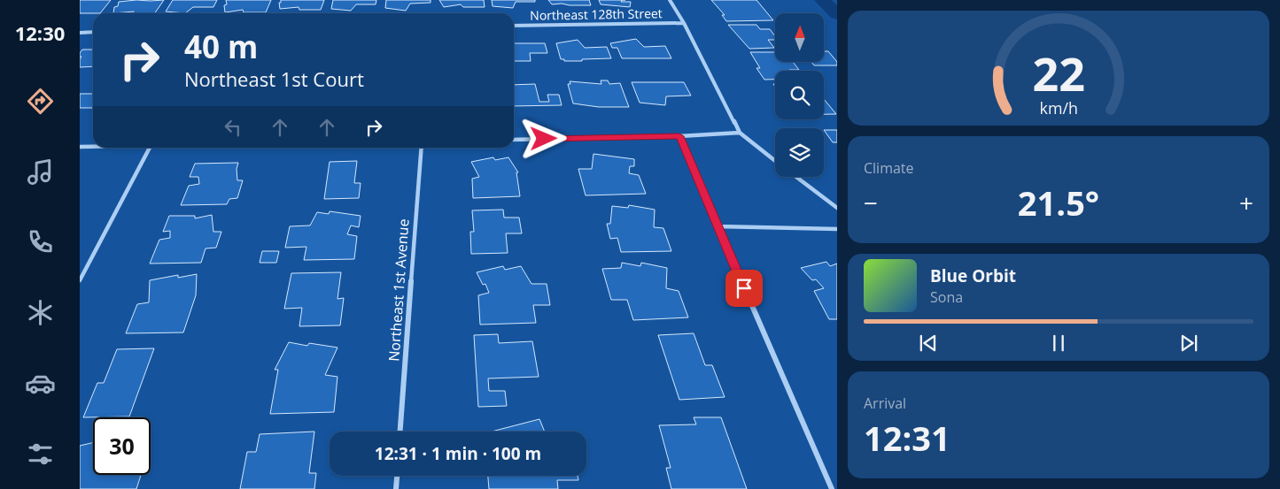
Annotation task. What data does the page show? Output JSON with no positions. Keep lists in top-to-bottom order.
{
  "streets": {
    "street": ["Northeast 128th Street", "Northeast 1st Avenue"]
  },
  "north": "top",
  "page": {
    "tabs": "12:30",
    "turn": ["40 m", "Northeast 1st Court"],
    "tile": [
      "Climate",
      ["Arrival", "12:31"]
    ],
    "heat": ["−", "21.5°", "+"],
    "song": ["Blue Orbit", "Sona"],
    "limit": "30",
    "trip": "12:31 · 1 min · 100 m",
    "gauge": ["22", "km/h"]
  }
}
